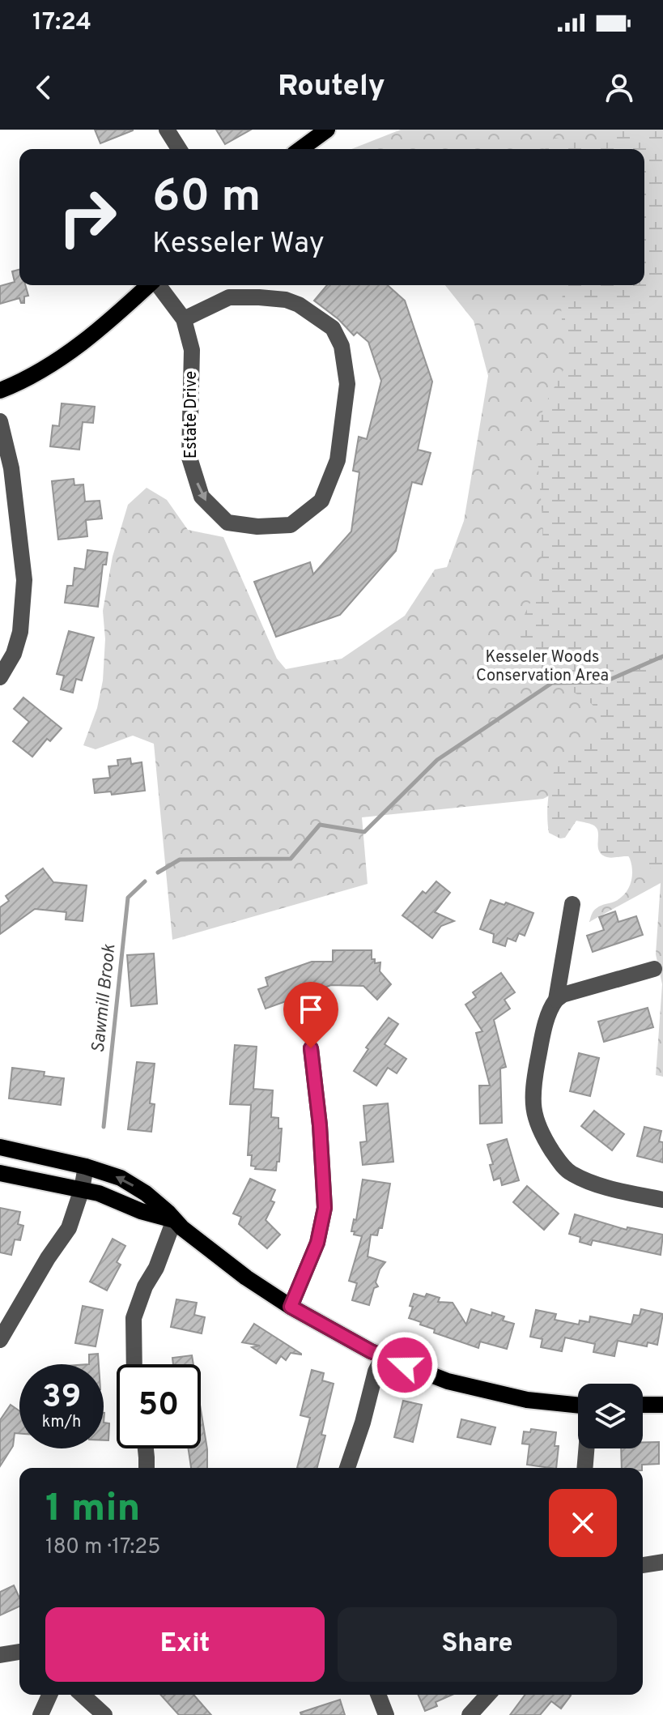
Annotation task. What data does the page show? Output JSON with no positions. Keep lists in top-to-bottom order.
{
  "streets": {
    "street": ["Estate Drive"]
  },
  "water": ["Sawmill Brook"],
  "parks": ["Kesseler Woods Conservation Area"],
  "page": {
    "status": "17:24",
    "header": "Routely",
    "turn": ["60 m", "Kesseler Way"],
    "speed": "39 km/h",
    "limit": "50",
    "heading": ["1 min", "180 m · 17:25"],
    "buttons": ["Exit", "Share"]
  }
}
